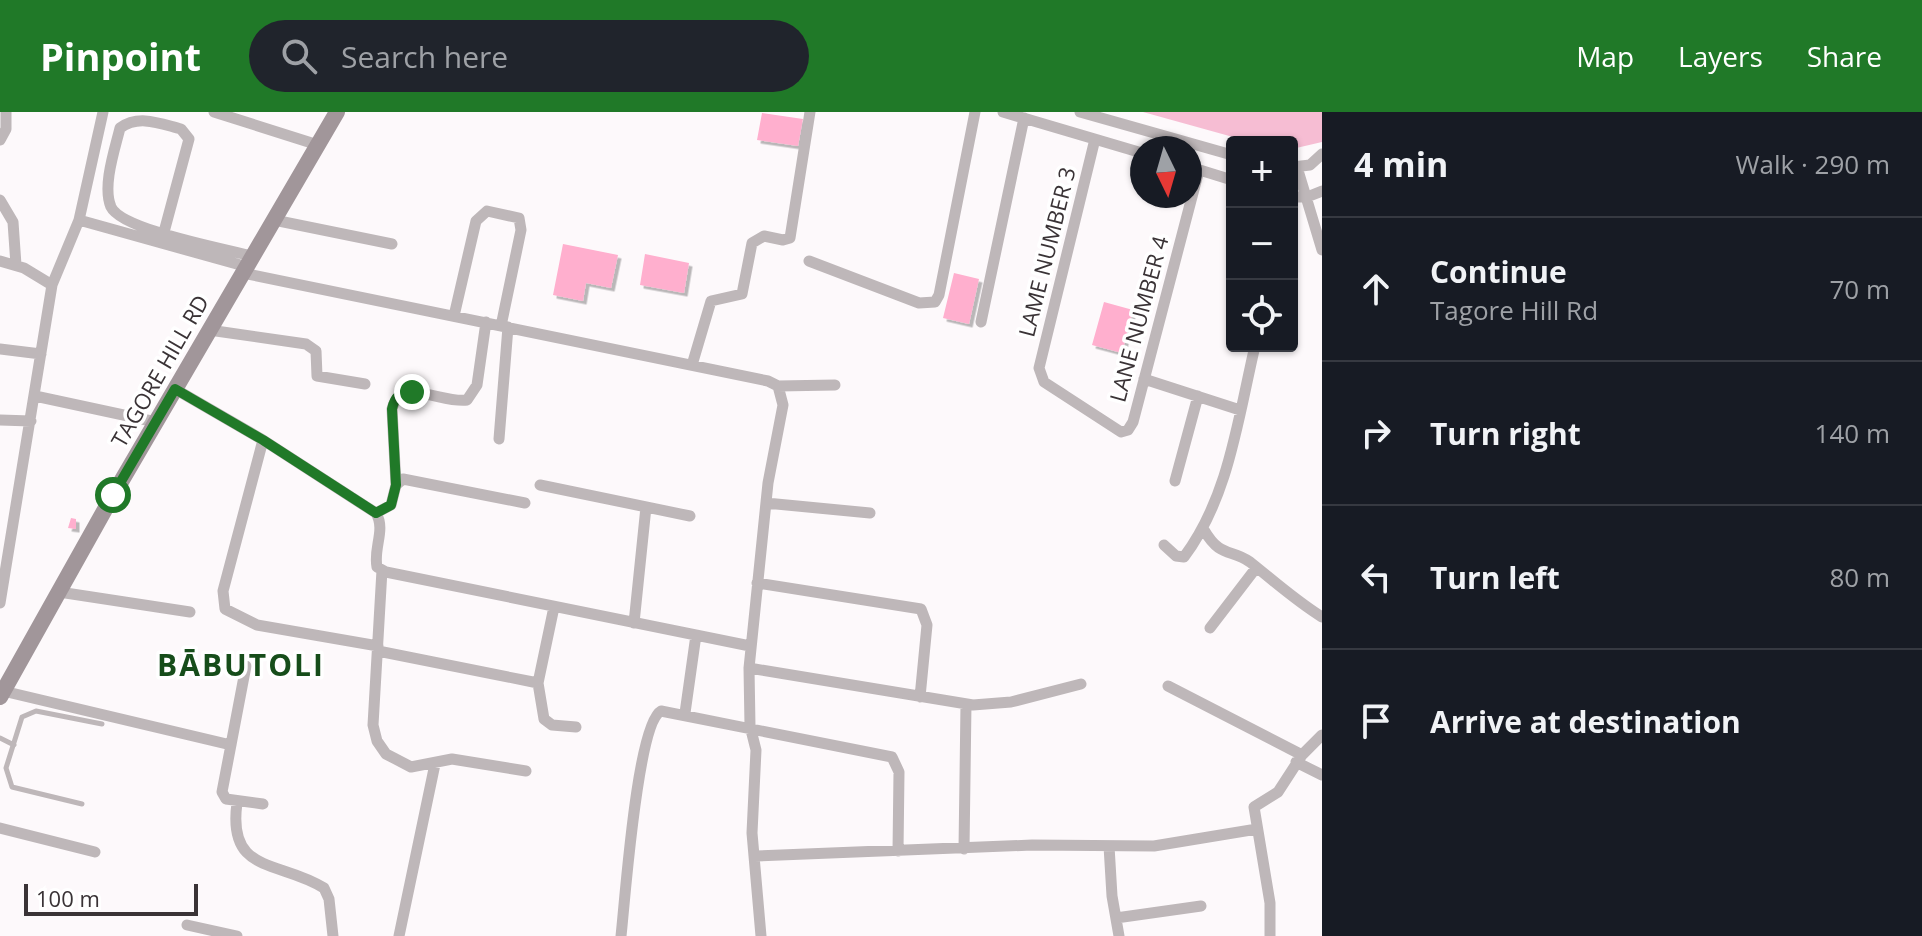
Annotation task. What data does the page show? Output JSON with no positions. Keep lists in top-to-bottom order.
{
  "streets": {
    "main road": ["TAGORE HILL RD"],
    "street": ["LAME NUMBER 3", "LANE NUMBER 4"]
  },
  "crossings": [
    ["LAME NUMBER 3", "LANE NUMBER 4"]
  ],
  "districts": ["BĀBUTOLI"],
  "scale_bar": "100 m",
  "north": "bottom",
  "page": {
    "header": "Pinpoint",
    "search": "Search here",
    "nav": ["Map", "Layers", "Share"],
    "heading": ["4 min", "Walk · 290 m"],
    "map_buttons": ["+", "−"],
    "list": [
      ["Continue", "Tagore Hill Rd", "70 m"],
      ["Turn right", "140 m"],
      ["Turn left", "80 m"],
      "Arrive at destination"
    ],
    "scale": "100 m"
  }
}
